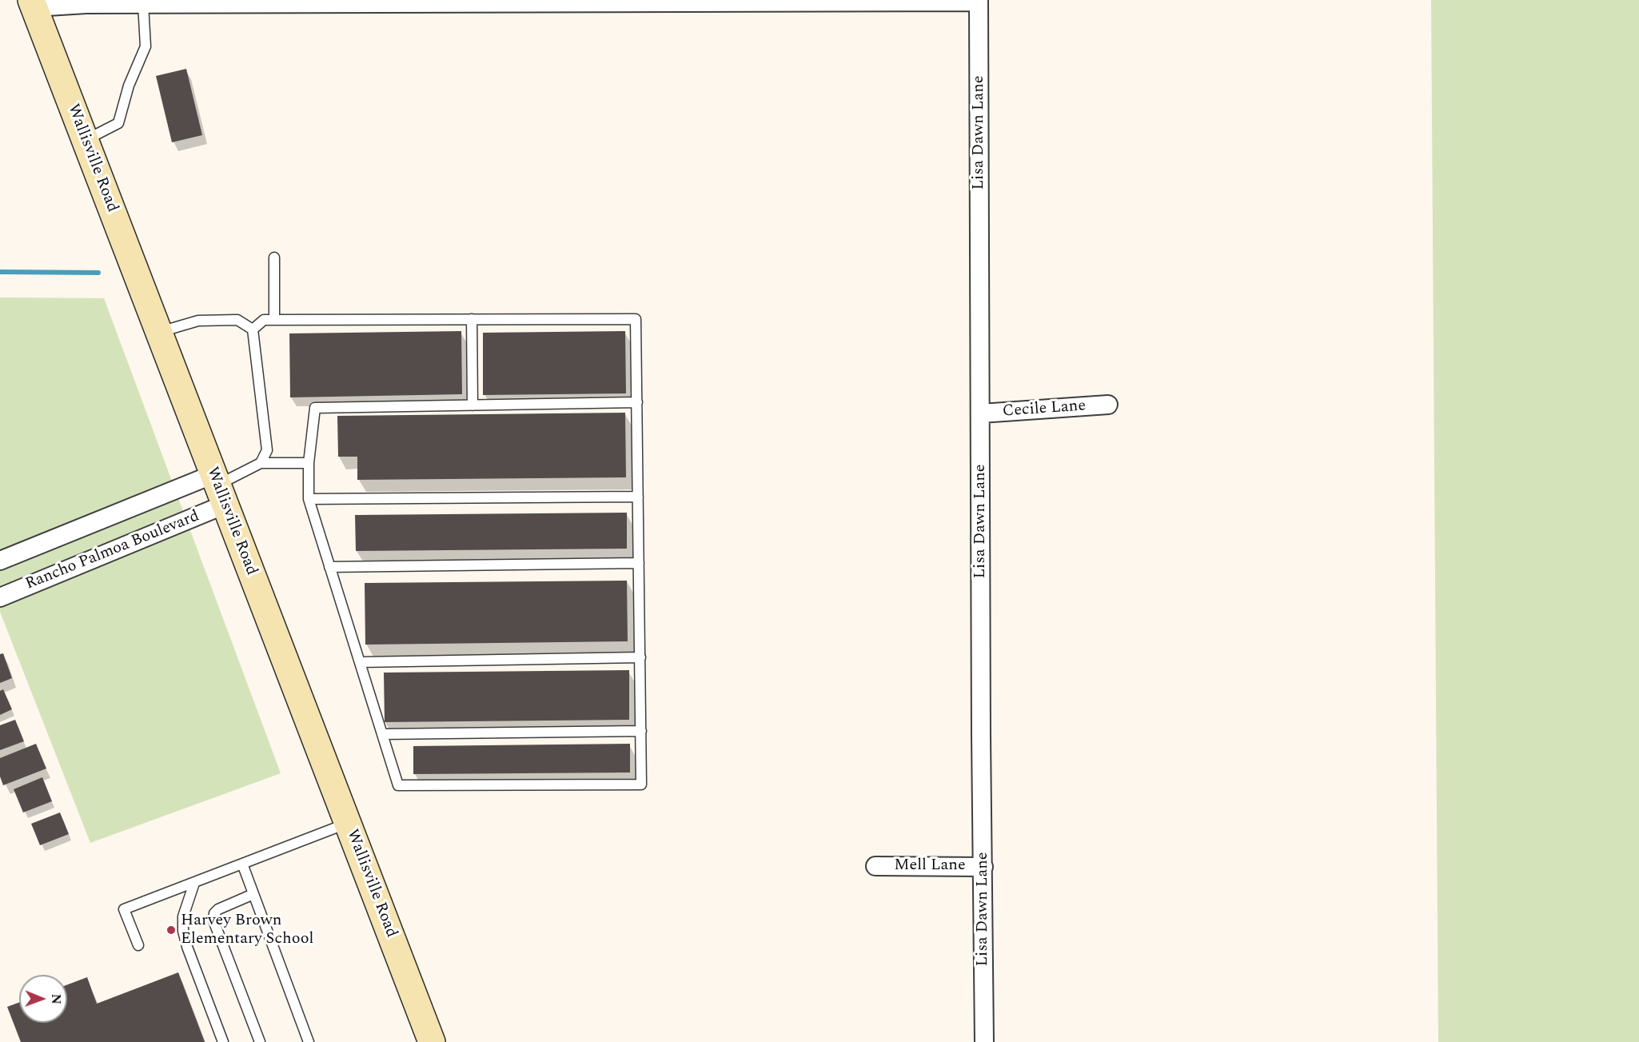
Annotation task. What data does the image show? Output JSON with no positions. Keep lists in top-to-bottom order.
{
  "streets": {
    "main road": ["Wallisville Road"],
    "street": [
      "Lisa Dawn Lane",
      "Cecile Lane",
      "Rancho Palmoa Boulevard",
      "Mell Lane"
    ]
  },
  "crossings": [
    ["Lisa Dawn Lane", "Cecile Lane"],
    ["Lisa Dawn Lane", "Mell Lane"],
    ["Wallisville Road", "Rancho Palmoa Boulevard"]
  ],
  "places": ["Harvey Brown Elementary School"],
  "north": "right"
}
